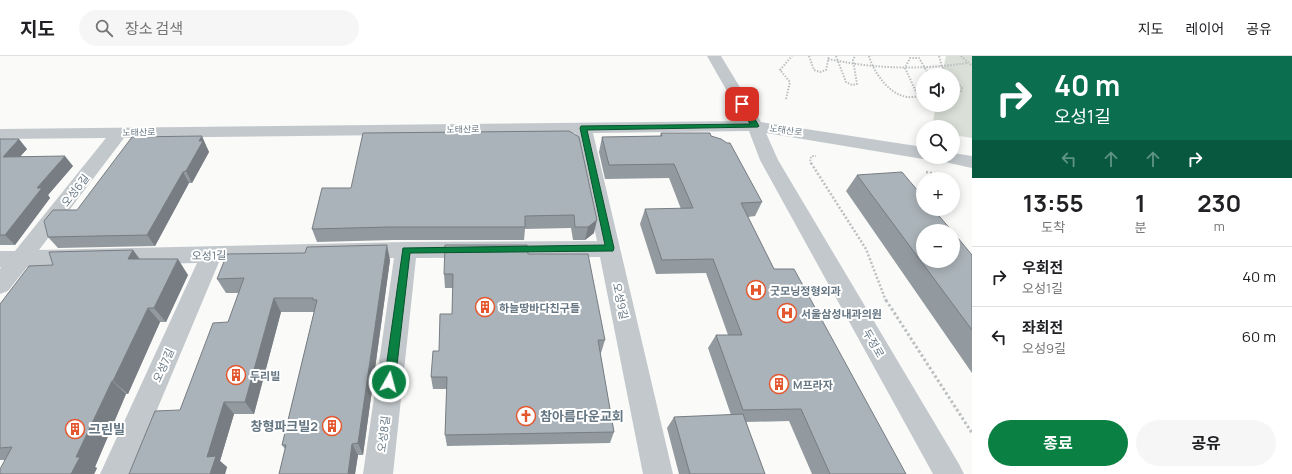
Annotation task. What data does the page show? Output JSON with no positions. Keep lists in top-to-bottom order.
{
  "streets": {
    "street": [
      "노태산로",
      "오성6길",
      "오성1길",
      "오성9길",
      "두정로",
      "오성7길",
      "오성8길"
    ]
  },
  "crossings": [
    ["노태산로", "오성6길"],
    ["노태산로", "오성9길"],
    ["노태산로", "두정로"],
    ["오성6길", "오성1길"],
    ["오성1길", "오성9길"],
    ["오성1길", "오성7길"],
    ["오성1길", "오성8길"]
  ],
  "places": {
    "hospital": ["굿모닝정형외과", "서울삼성내과의원"],
    "building": [
      "하늘땅바다친구들",
      "두리빌",
      "M프라자",
      "창형파크빌2",
      "그린빌"
    ],
    "church": ["참아름다운교회"]
  },
  "page": {
    "header": "지도",
    "search": "장소 검색",
    "nav": ["지도", "레이어", "공유"],
    "turn": ["40 m", "오성1길"],
    "map_buttons": ["+", "−"],
    "eta": [
      "13:55",
      "도착",
      "1",
      "분",
      "230",
      "m"
    ],
    "list": [
      {
        "name": "우회전",
        "note": "오성1길",
        "value": "40 m"
      },
      {
        "name": "좌회전",
        "note": "오성9길",
        "value": "60 m"
      }
    ],
    "buttons": ["종료", "공유"]
  }
}
